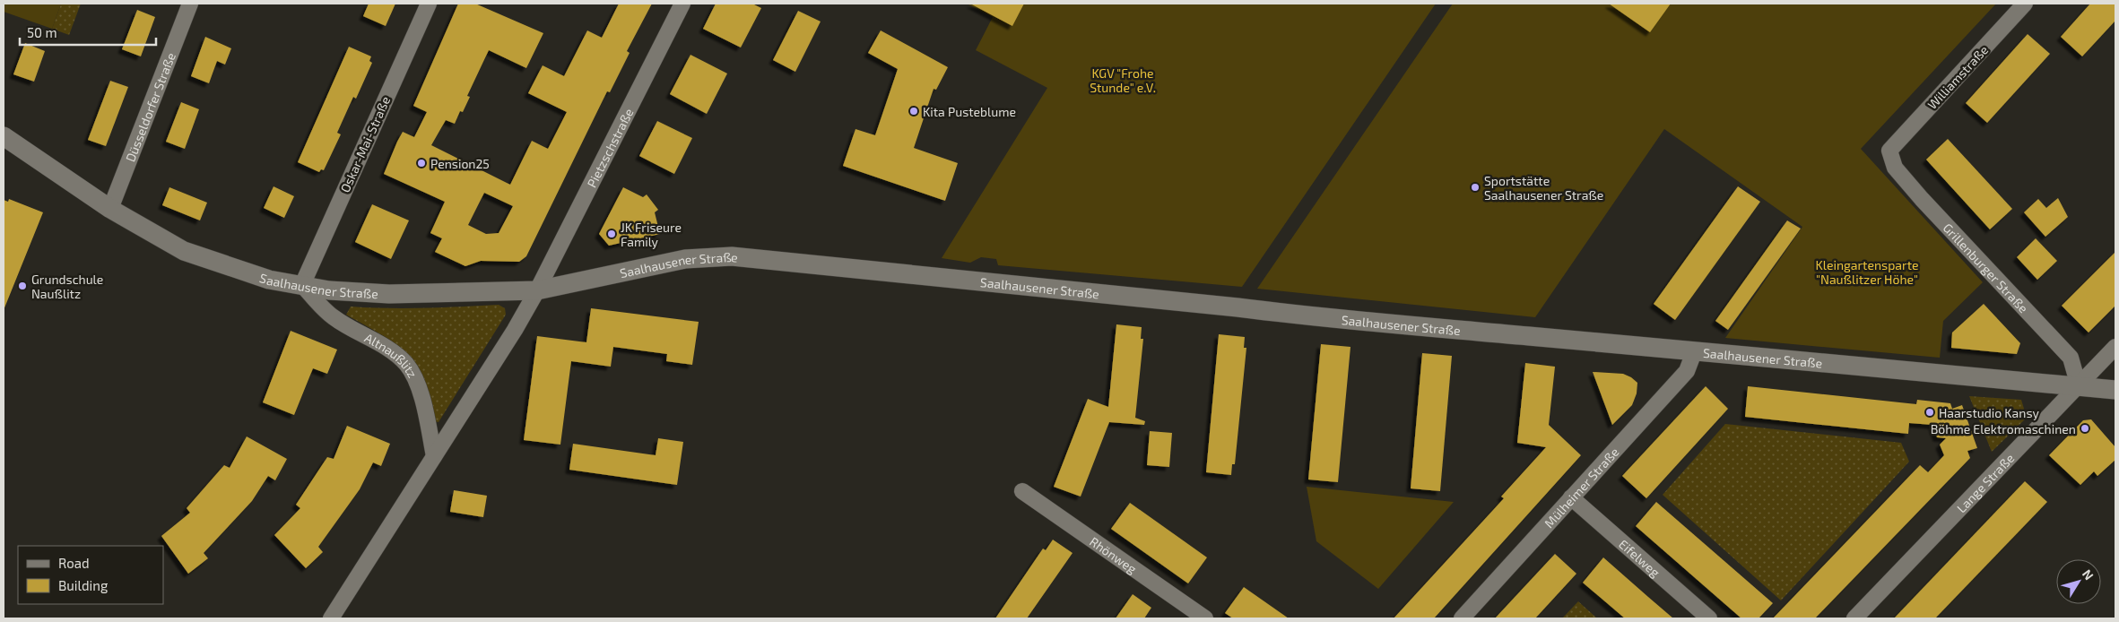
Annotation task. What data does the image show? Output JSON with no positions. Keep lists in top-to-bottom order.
{
  "streets": {
    "street": [
      "Williamstraße",
      "Düsseldorfer Straße",
      "Oskar-Mai-Straße",
      "Pietzschstraße",
      "Saalhausener Straße",
      "Grillenburger Straße",
      "Altnaußlitz",
      "Lange Straße",
      "Mülheimer Straße",
      "Rhönweg",
      "Eifelweg"
    ]
  },
  "crossings": [
    ["Williamstraße", "Grillenburger Straße"],
    ["Düsseldorfer Straße", "Saalhausener Straße"],
    ["Oskar-Mai-Straße", "Saalhausener Straße"],
    ["Oskar-Mai-Straße", "Altnaußlitz"],
    ["Pietzschstraße", "Saalhausener Straße"],
    ["Saalhausener Straße", "Grillenburger Straße"],
    ["Saalhausener Straße", "Altnaußlitz"],
    ["Saalhausener Straße", "Lange Straße"],
    ["Saalhausener Straße", "Mülheimer Straße"],
    ["Grillenburger Straße", "Lange Straße"],
    ["Mülheimer Straße", "Eifelweg"]
  ],
  "parks": ["KGV \"Frohe Stunde\" e.V.", "Kleingartensparte \"Naußlitzer Höhe\""],
  "places": [
    "Kita Pusteblume",
    "Pension25",
    "Sportstätte Saalhausener Straße",
    "JK Friseure Family",
    "Grundschule Naußlitz",
    "Haarstudio Kansy",
    "Böhme Elektromaschinen"
  ],
  "legend": ["Road", "Building"],
  "scale_bar": "50 m",
  "north": "top right"
}
